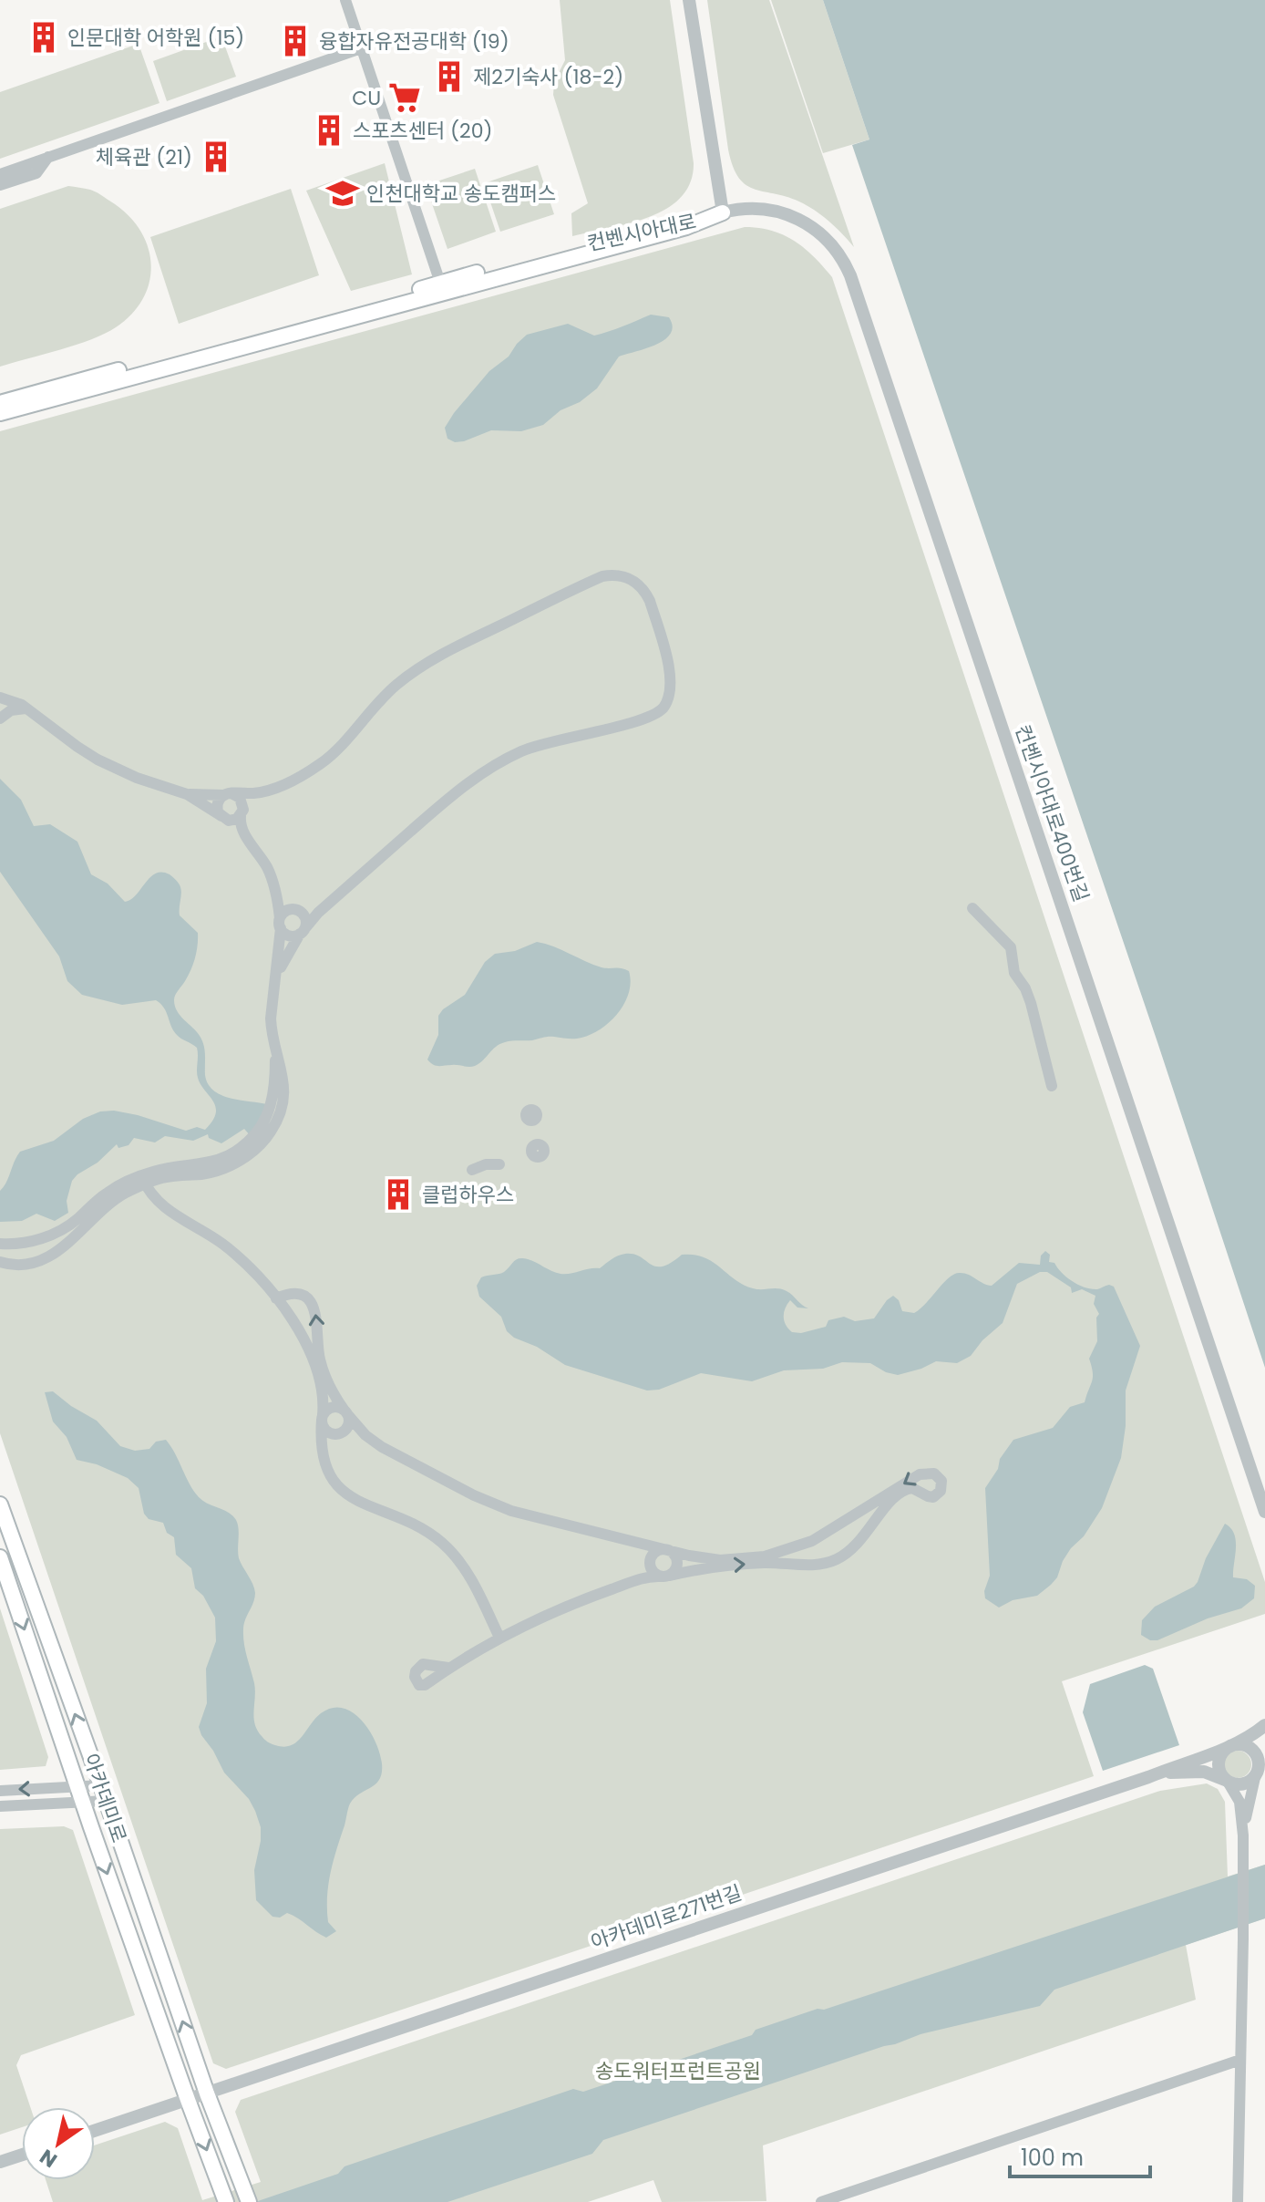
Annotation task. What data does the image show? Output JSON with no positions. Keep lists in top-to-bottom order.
{
  "streets": {
    "main road": ["컨벤시아대로", "아카데미로"],
    "street": ["컨벤시아대로400번길", "아카데미로271번길"]
  },
  "crossings": [
    ["아카데미로", "아카데미로271번길"]
  ],
  "parks": ["송도워터프런트공원"],
  "places": {
    "building": [
      "인문대학 어학원 (15)",
      "융합자유전공대학 (19)",
      "제2기숙사 (18-2)",
      "스포츠센터 (20)",
      "체육관 (21)",
      "클럽하우스"
    ],
    "supermarket": ["CU"],
    "school or university": ["인천대학교 송도캠퍼스"]
  },
  "scale_bar": "100 m",
  "north": "bottom left"
}
